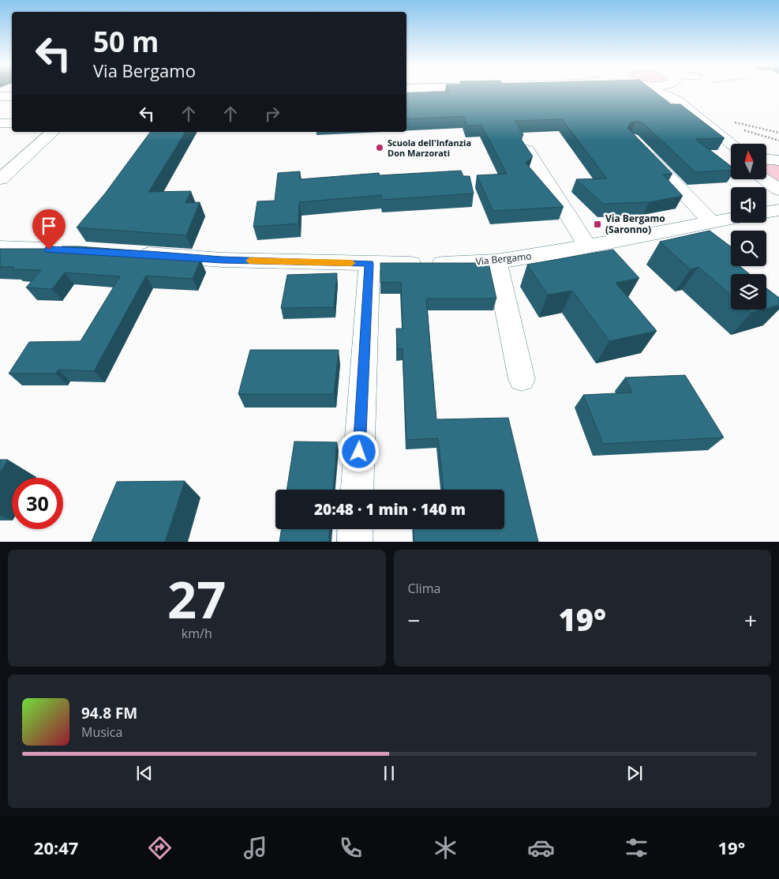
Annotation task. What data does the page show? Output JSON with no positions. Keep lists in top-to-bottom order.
{
  "streets": {
    "street": ["Via Bergamo"]
  },
  "places": {
    "other": ["Scuola dell'Infanzia Don Marzorati"],
    "transit": ["Via Bergamo (Saronno)"]
  },
  "north": "top",
  "page": {
    "turn": ["50 m", "Via Bergamo"],
    "limit": "30",
    "trip": "20:48 · 1 min · 140 m",
    "tile": [
      ["27", "km/h"],
      "Clima"
    ],
    "heat": ["−", "19°", "+"],
    "song": ["94.8 FM", "Musica"],
    "tabs": ["20:47", "19°"]
  }
}
